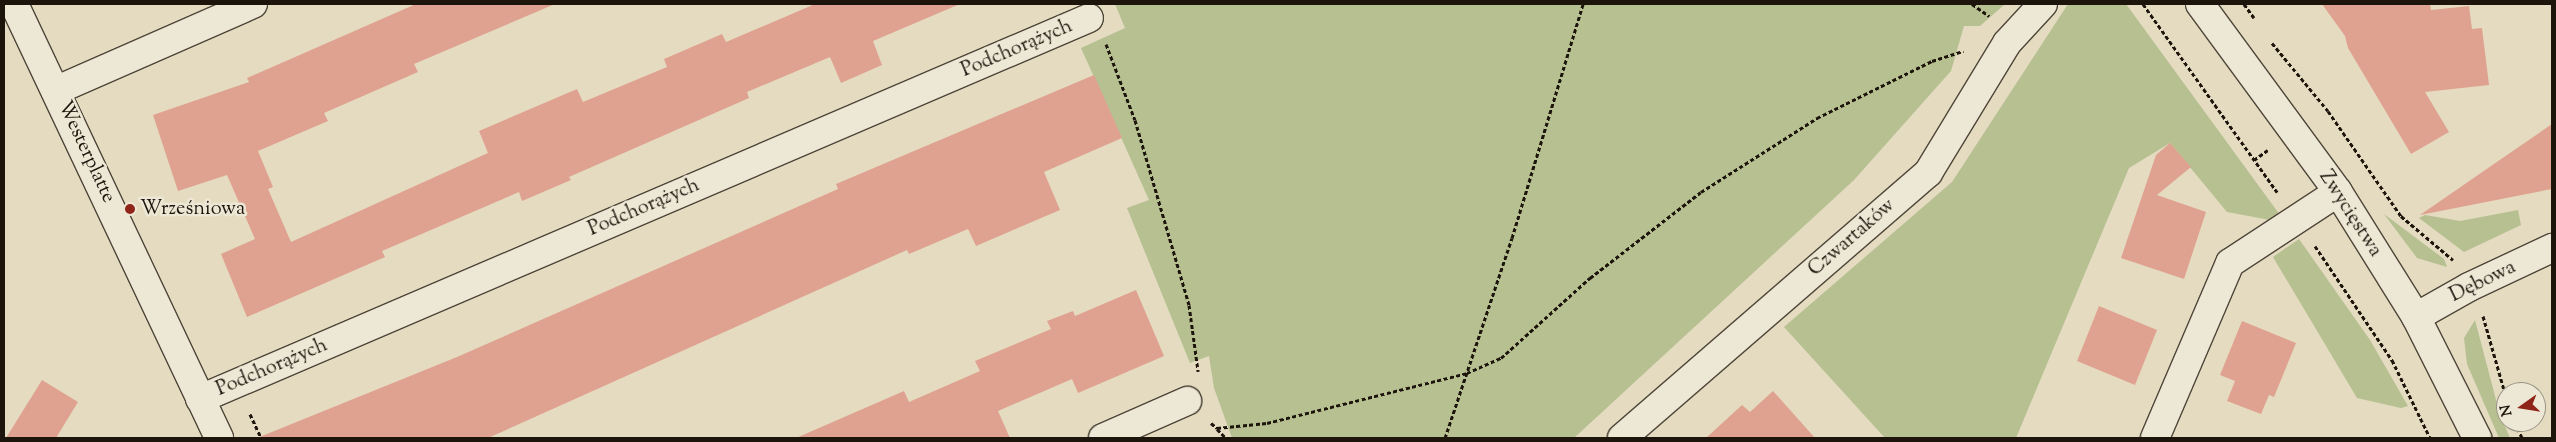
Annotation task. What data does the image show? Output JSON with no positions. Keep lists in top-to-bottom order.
{
  "streets": {
    "street": [
      "Podchorążych",
      "Westerplatte",
      "Zwycięstwa",
      "Czwartaków",
      "Dębowa"
    ]
  },
  "crossings": [
    ["Podchorążych", "Westerplatte"],
    ["Zwycięstwa", "Dębowa"]
  ],
  "places": ["Wrześniowa"],
  "north": "left"
}
